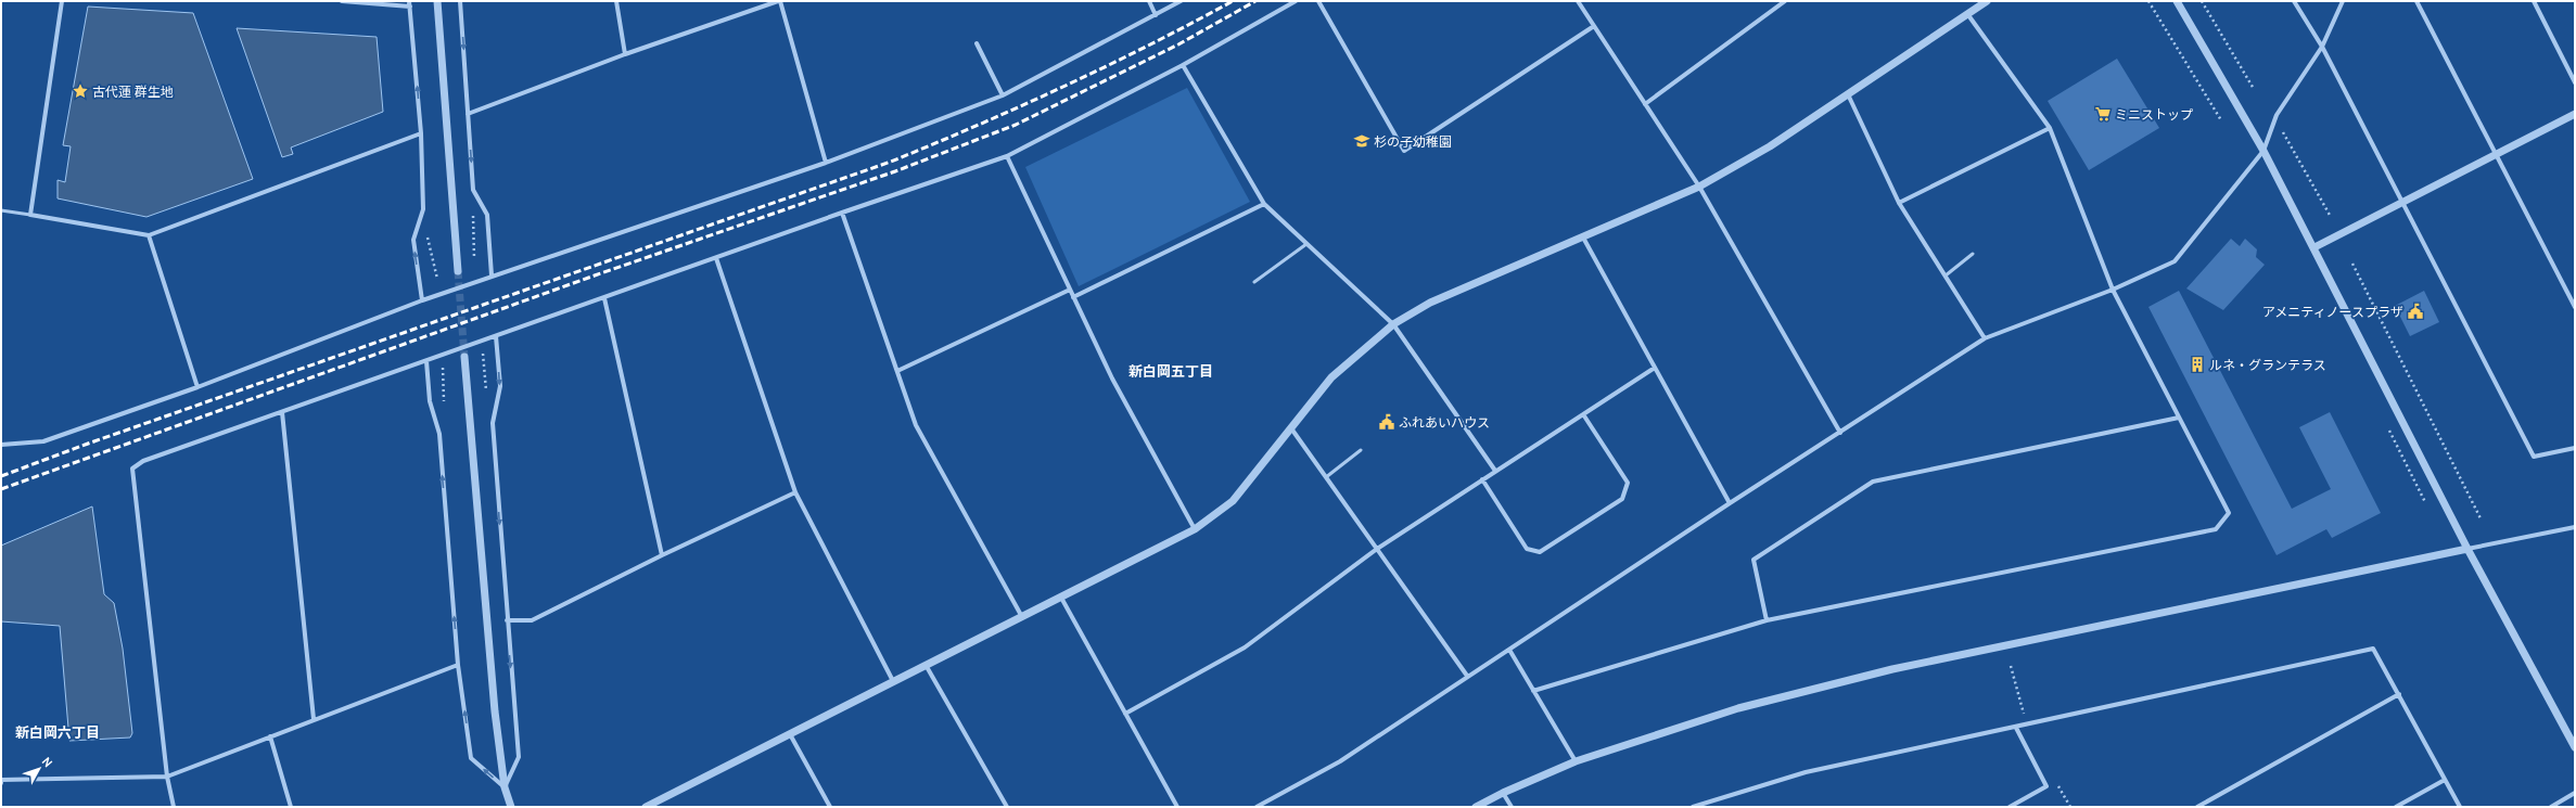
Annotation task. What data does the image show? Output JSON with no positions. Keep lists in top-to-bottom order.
{
  "districts": ["新白岡五丁目", "新白岡六丁目"],
  "places": {
    "place": ["古代蓮 群生地"],
    "supermarket": ["ミニストップ"],
    "school or university": ["杉の子幼稚園"],
    "public building": ["アメニティノースプラザ", "ふれあいハウス"],
    "building": ["ルネ・グランテラス"]
  },
  "north": "top right"
}
